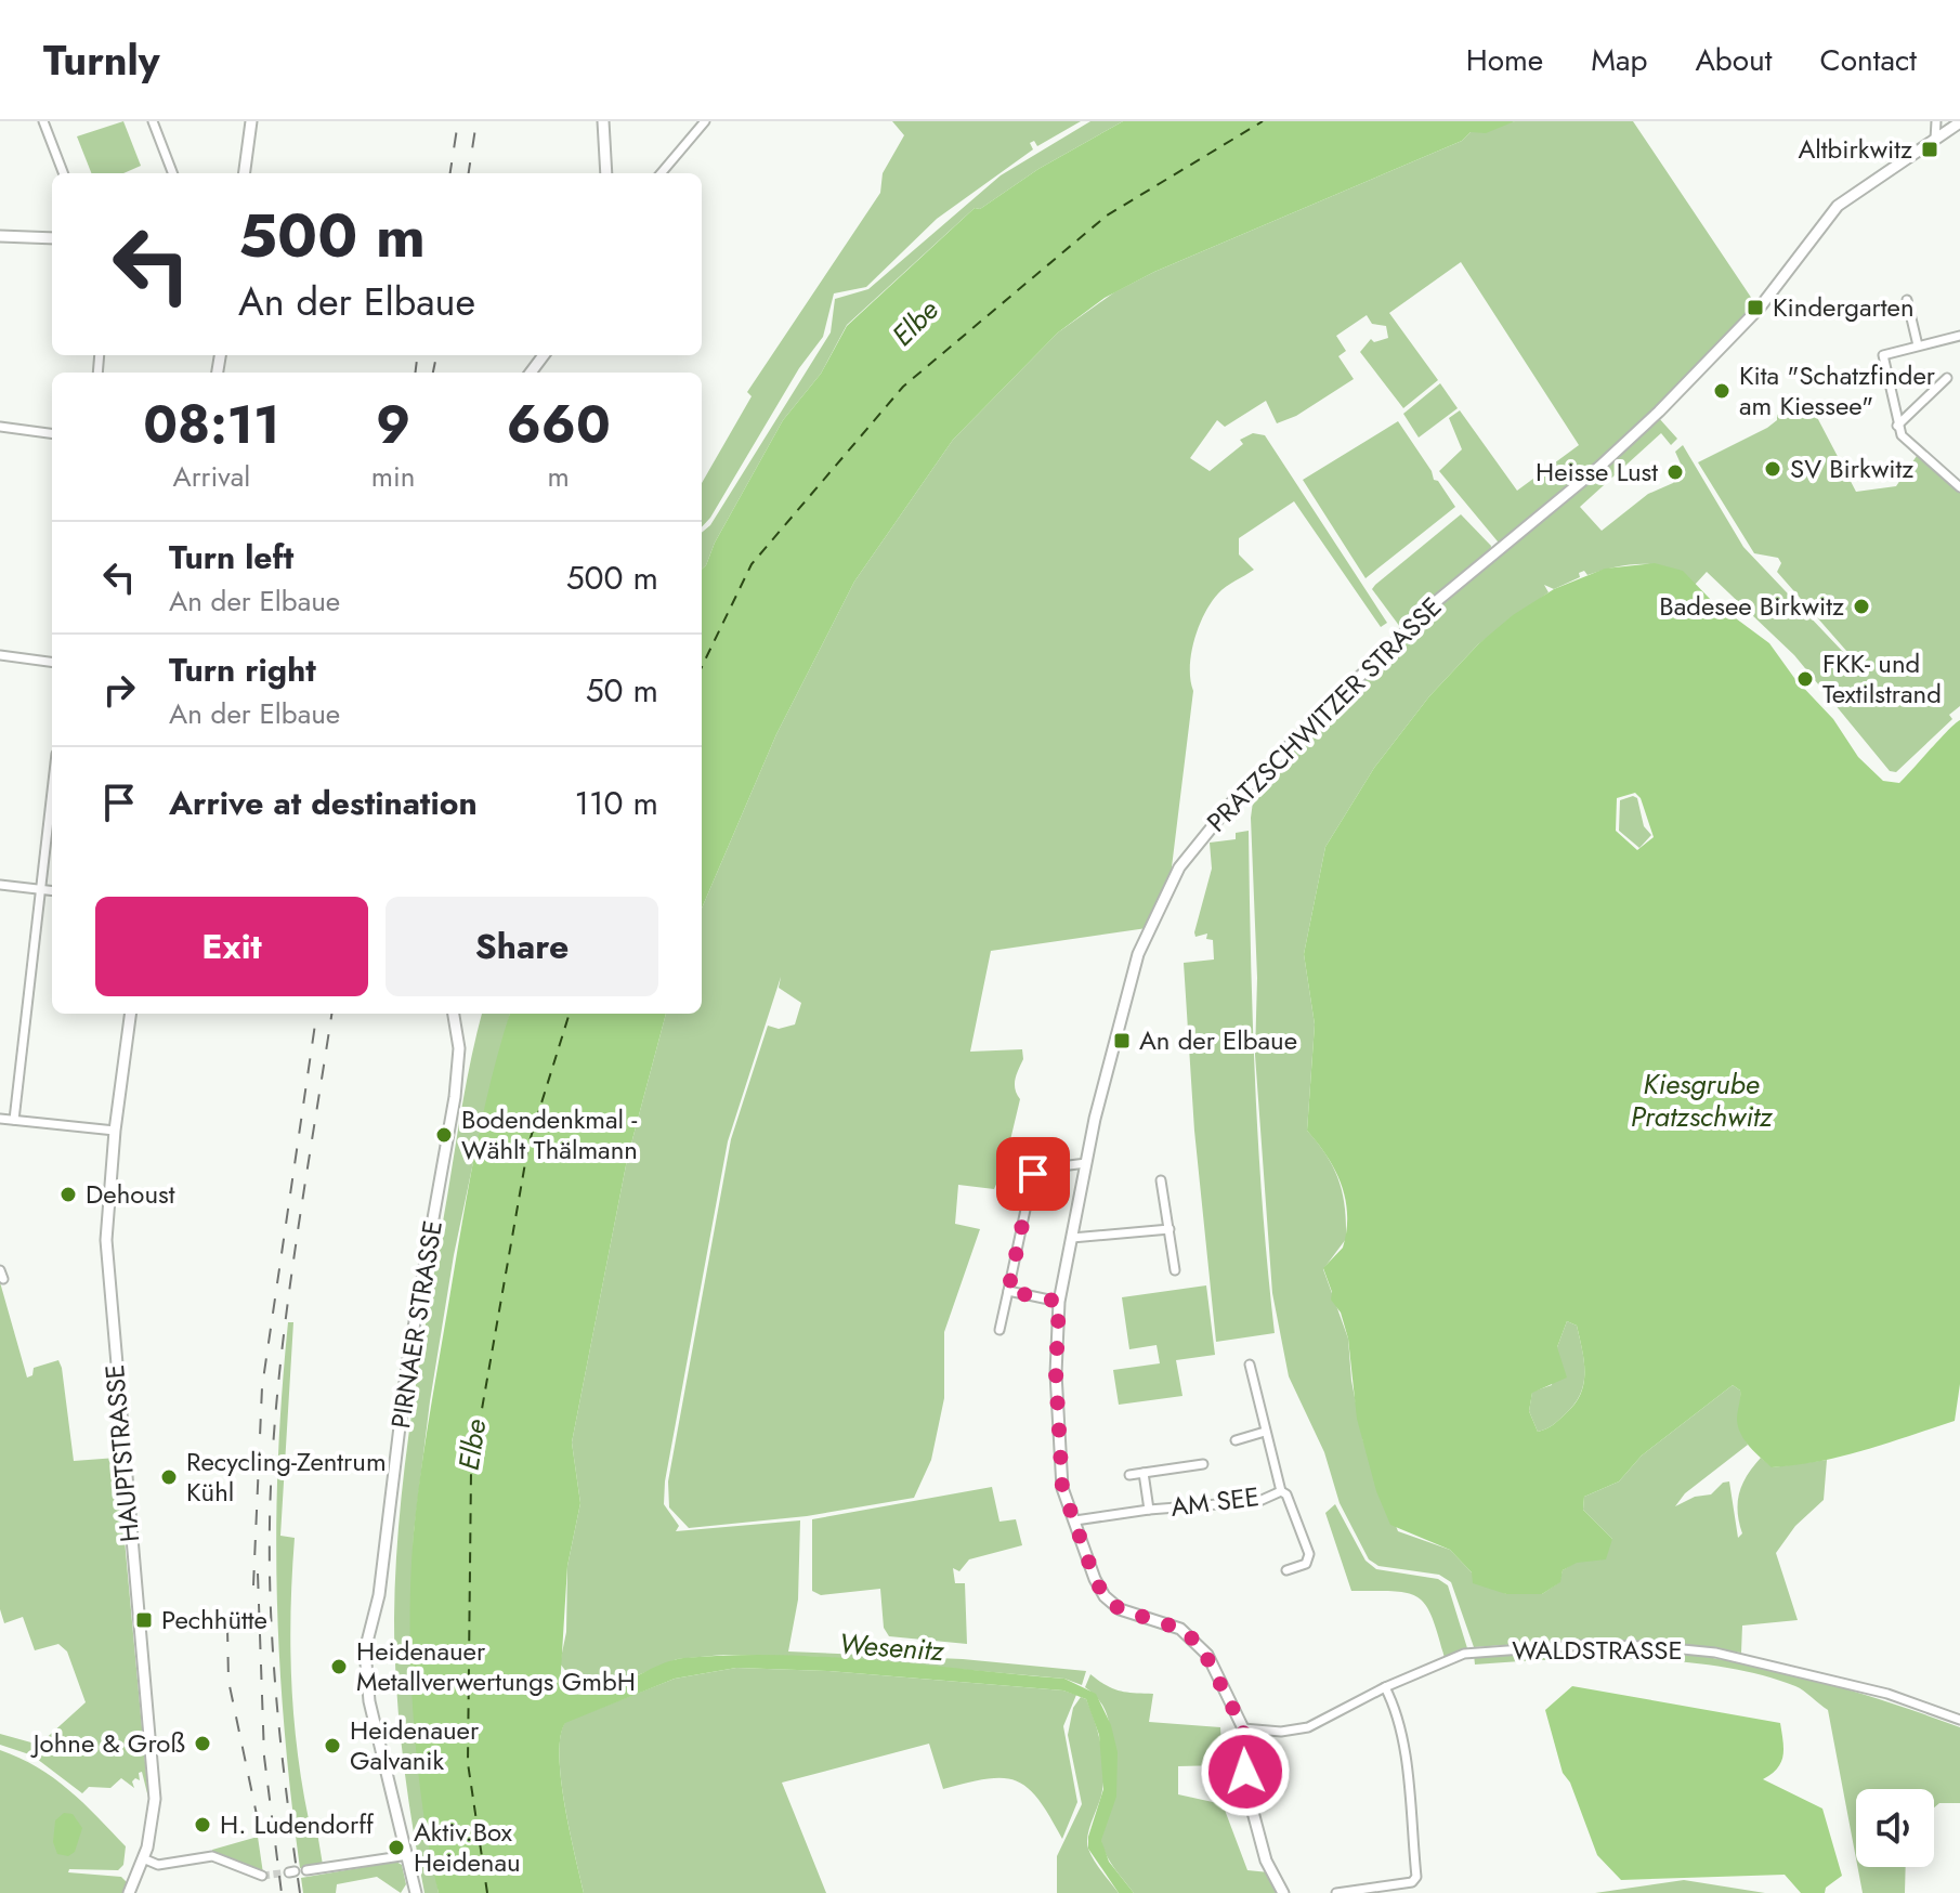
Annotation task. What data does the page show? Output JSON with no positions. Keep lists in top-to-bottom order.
{
  "streets": {
    "street": [
      "PRATZSCHWITZER STRASSE",
      "PIRNAER STRASSE",
      "HAUPTSTRASSE",
      "AM SEE",
      "WALDSTRASSE"
    ]
  },
  "crossings": [
    ["PRATZSCHWITZER STRASSE", "AM SEE"],
    ["PRATZSCHWITZER STRASSE", "WALDSTRASSE"]
  ],
  "water": ["Elbe", "Kiesgrube Pratzschwitz", "Wesenitz"],
  "places": {
    "transit": [
      "Altbirkwitz",
      "Kindergarten",
      "An der Elbaue",
      "Pechhütte"
    ],
    "other": [
      "Kita \"Schatzfinder am Kiessee\"",
      "SV Birkwitz",
      "Heisse Lust",
      "Badesee Birkwitz",
      "FKK- und Textilstrand",
      "Bodendenkmal - Wählt Thälmann",
      "Dehoust",
      "Recycling-Zentrum Kühl",
      "Heidenauer Metallverwertungs GmbH",
      "Johne & Groß",
      "Heidenauer Galvanik",
      "H. Ludendorff",
      "Aktiv.Box Heidenau"
    ]
  },
  "page": {
    "header": "Turnly",
    "nav": [
      "Home",
      "Map",
      "About",
      "Contact"
    ],
    "turn": ["500 m", "An der Elbaue"],
    "eta": [
      "08:11",
      "Arrival",
      "9",
      "min",
      "660",
      "m"
    ],
    "list": [
      {
        "name": "Turn left",
        "note": "An der Elbaue",
        "value": "500 m"
      },
      {
        "name": "Turn right",
        "note": "An der Elbaue",
        "value": "50 m"
      },
      {
        "name": "Arrive at destination",
        "value": "110 m"
      }
    ],
    "buttons": ["Exit", "Share"]
  }
}
